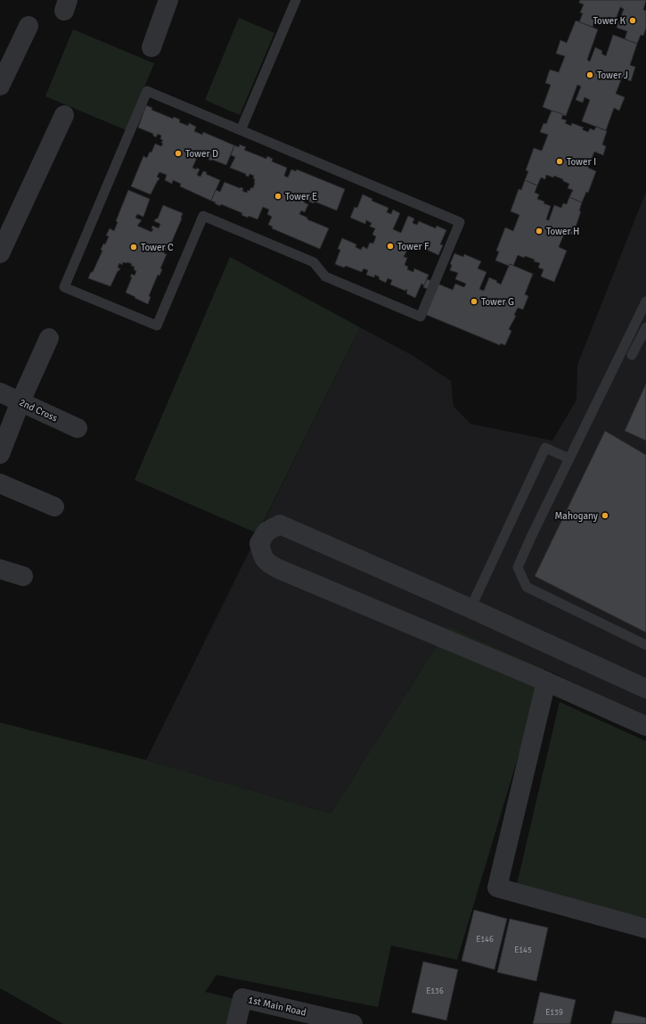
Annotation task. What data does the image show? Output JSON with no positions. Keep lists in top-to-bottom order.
{
  "streets": {
    "street": ["2nd Cross", "1st Main Road"]
  },
  "places": [
    "Tower K",
    "Tower J",
    "Tower D",
    "Tower I",
    "Tower E",
    "Tower H",
    "Tower F",
    "Tower C",
    "Tower G",
    "Mahogany"
  ],
  "house_numbers": [
    "E146",
    "E145",
    "E136",
    "E139"
  ]
}
